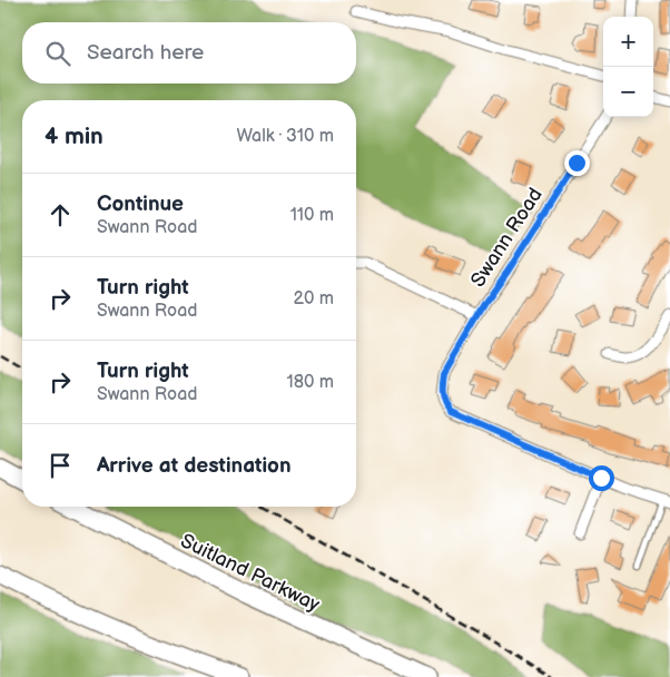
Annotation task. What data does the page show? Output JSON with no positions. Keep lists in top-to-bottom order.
{
  "streets": {
    "highway": ["Suitland Parkway"],
    "street": ["Swann Road"]
  },
  "page": {
    "map_buttons": ["+", "−"],
    "search": "Search here",
    "heading": ["4 min", "Walk · 310 m"],
    "list": [
      ["Continue", "Swann Road", "110 m"],
      ["Turn right", "Swann Road", "20 m"],
      ["Turn right", "Swann Road", "180 m"],
      "Arrive at destination"
    ]
  }
}
